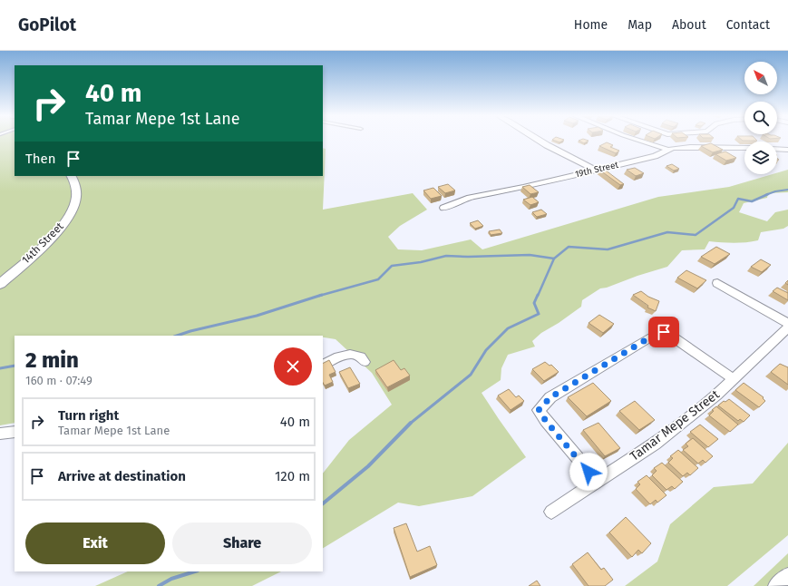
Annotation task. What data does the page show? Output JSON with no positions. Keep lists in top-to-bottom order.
{
  "streets": {
    "street": ["19th Street", "14th Street", "Tamar Mepe Street"]
  },
  "north": "top left",
  "page": {
    "header": "GoPilot",
    "nav": [
      "Home",
      "Map",
      "About",
      "Contact"
    ],
    "turn": ["40 m", "Tamar Mepe 1st Lane"],
    "then": "Then",
    "heading": ["2 min", "160 m · 07:49"],
    "list": [
      {
        "name": "Turn right",
        "note": "Tamar Mepe 1st Lane",
        "value": "40 m"
      },
      {
        "name": "Arrive at destination",
        "value": "120 m"
      }
    ],
    "buttons": ["Exit", "Share"]
  }
}
